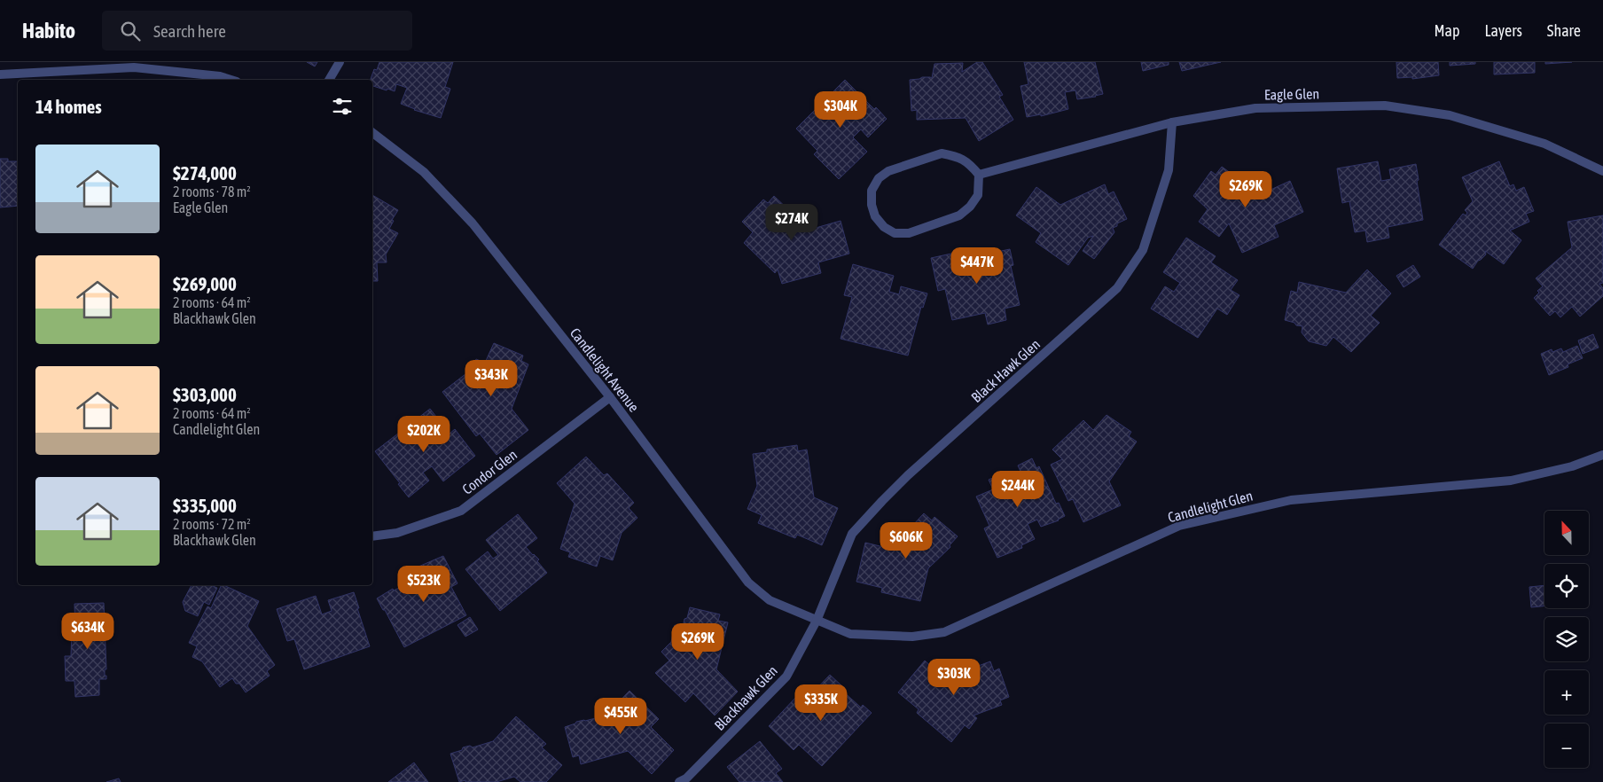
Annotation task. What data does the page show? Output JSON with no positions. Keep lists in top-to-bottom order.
{
  "streets": {
    "street": [
      "Eagle Glen",
      "Candlelight Avenue",
      "Black Hawk Glen",
      "Condor Glen",
      "Candlelight Glen",
      "Blackhawk Glen"
    ]
  },
  "crossings": [
    ["Eagle Glen", "Black Hawk Glen"],
    ["Candlelight Avenue", "Black Hawk Glen"],
    ["Candlelight Avenue", "Condor Glen"],
    ["Candlelight Avenue", "Candlelight Glen"],
    ["Candlelight Avenue", "Blackhawk Glen"],
    ["Black Hawk Glen", "Candlelight Glen"],
    ["Black Hawk Glen", "Blackhawk Glen"],
    ["Candlelight Glen", "Blackhawk Glen"]
  ],
  "north": "top",
  "page": {
    "header": "Habito",
    "search": "Search here",
    "nav": ["Map", "Layers", "Share"],
    "heading": "14 homes",
    "price": [
      "$304K",
      "$269K",
      "$274K",
      "$447K",
      "$343K",
      "$202K",
      "$244K",
      "$606K",
      "$523K",
      "$634K",
      "$269K",
      "$303K",
      "$335K",
      "$455K"
    ],
    "list": [
      {
        "name": "$274,000",
        "note": "2 rooms · 78 m² · Eagle Glen"
      },
      {
        "name": "$269,000",
        "note": "2 rooms · 64 m² · Blackhawk Glen"
      },
      {
        "name": "$303,000",
        "note": "2 rooms · 64 m² · Candlelight Glen"
      },
      {
        "name": "$335,000",
        "note": "2 rooms · 72 m² · Blackhawk Glen"
      }
    ],
    "map_buttons": ["+", "−"]
  }
}
